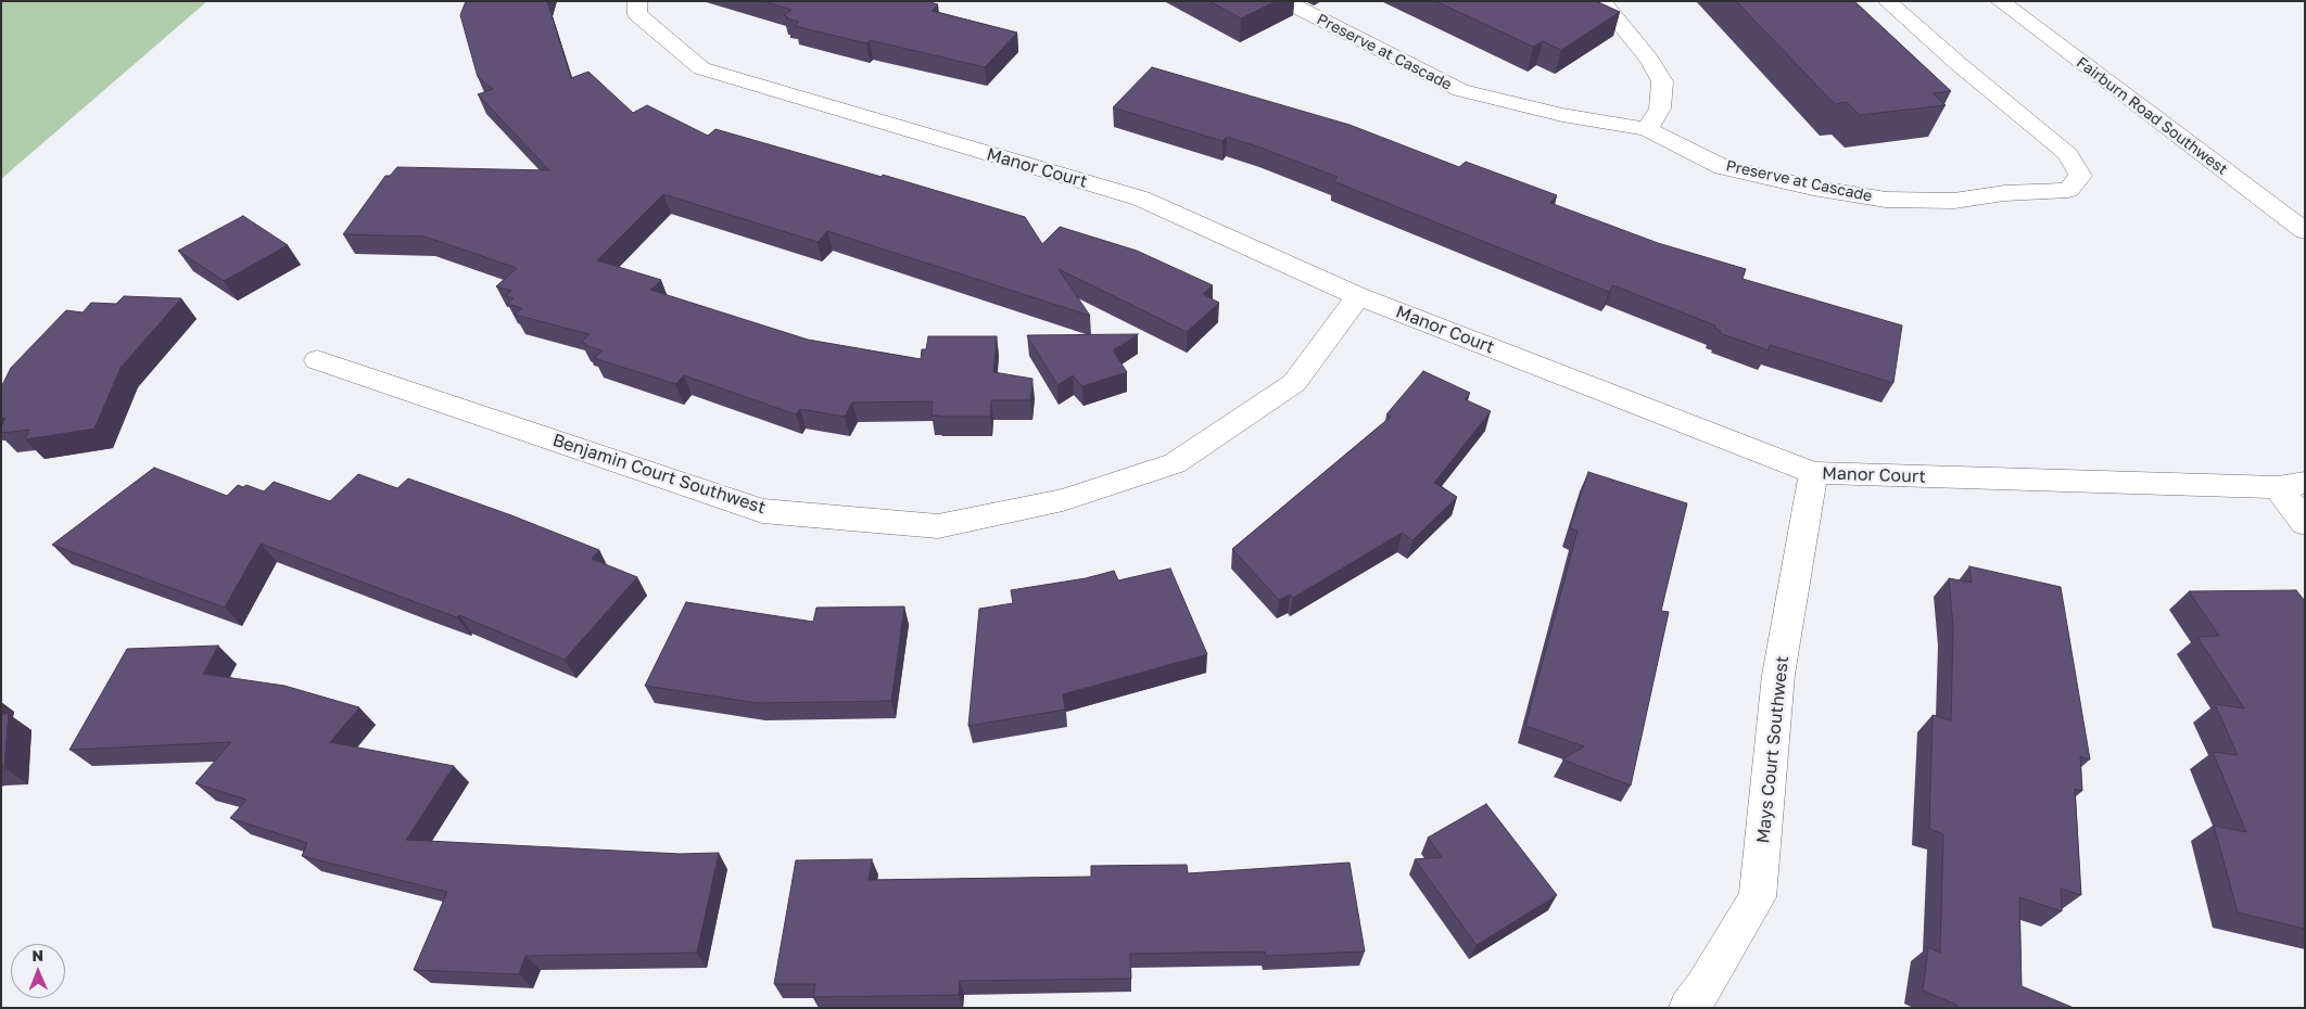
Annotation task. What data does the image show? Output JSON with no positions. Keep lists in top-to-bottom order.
{
  "streets": {
    "street": [
      "Preserve at Cascade",
      "Fairburn Road Southwest",
      "Manor Court",
      "Benjamin Court Southwest",
      "Mays Court Southwest"
    ]
  },
  "crossings": [
    ["Manor Court", "Benjamin Court Southwest"],
    ["Manor Court", "Mays Court Southwest"]
  ],
  "north": "top"
}
